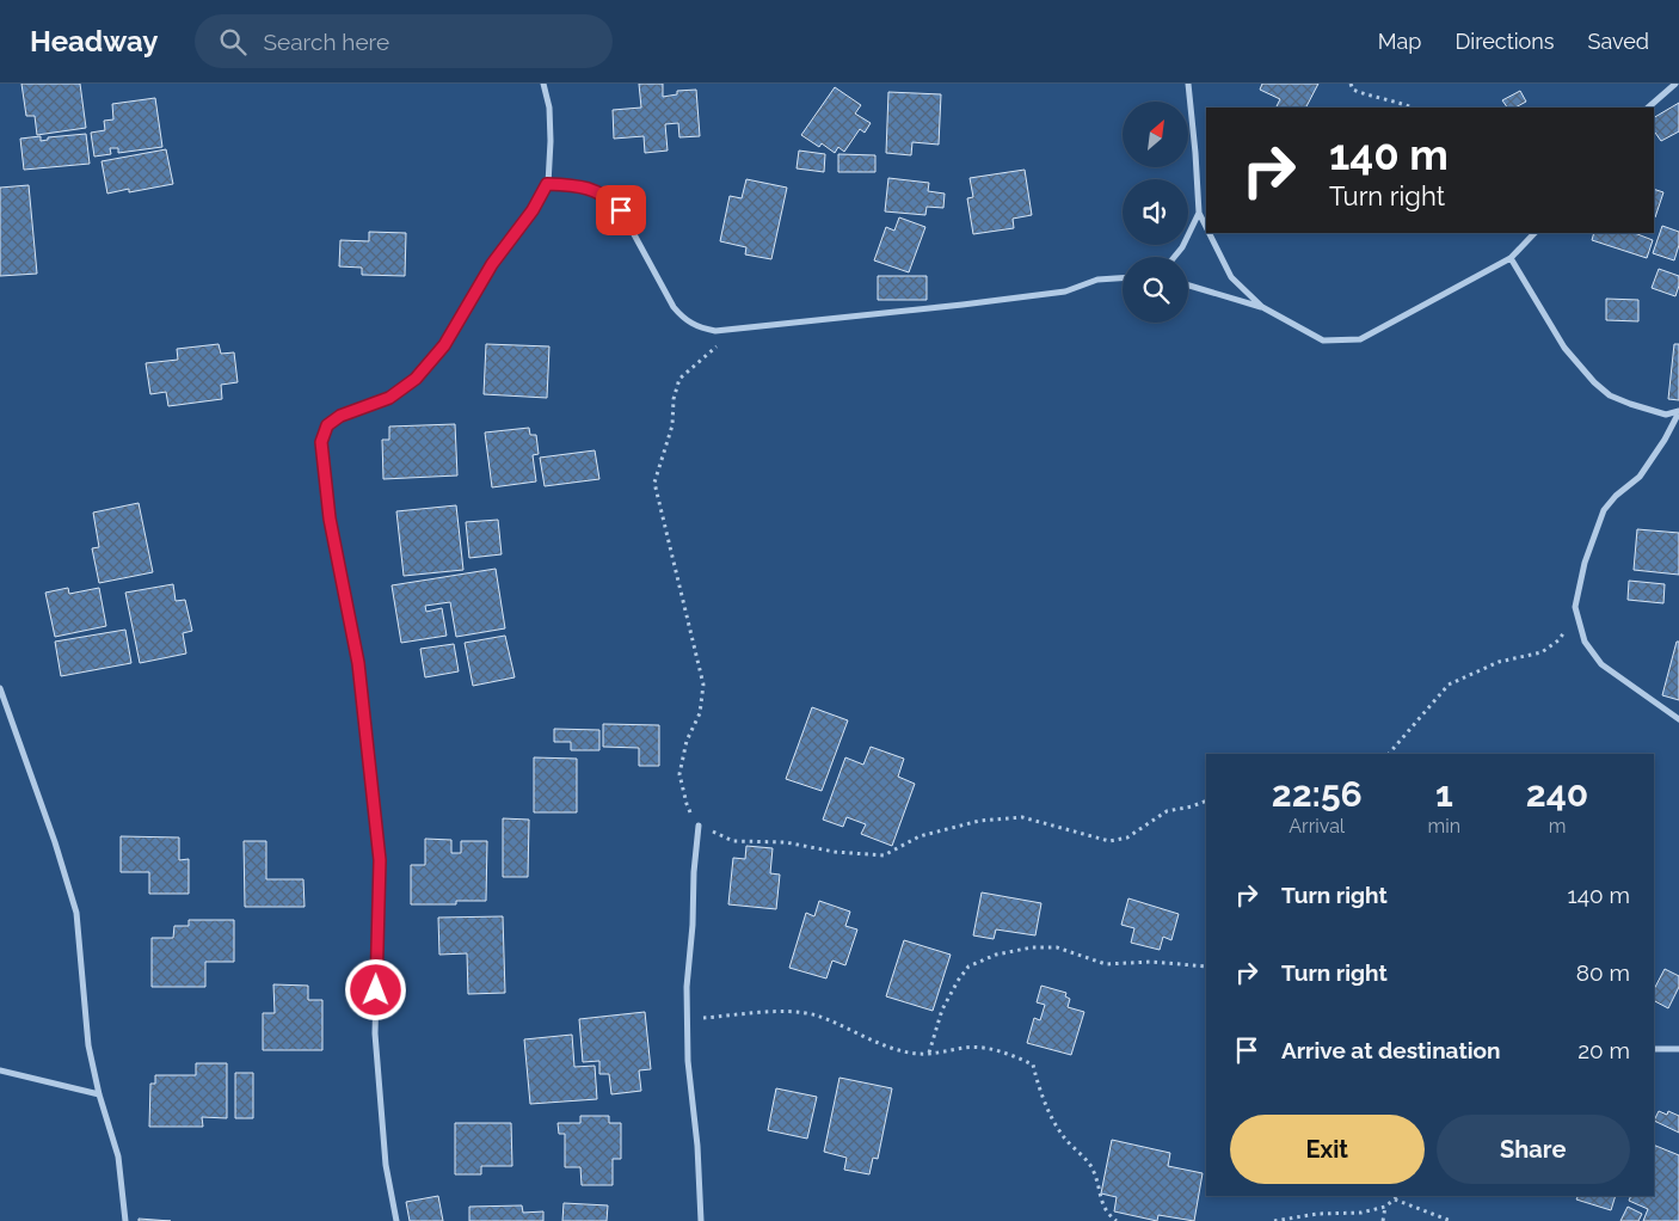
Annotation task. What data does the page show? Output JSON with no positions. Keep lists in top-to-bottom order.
{
  "north": "top right",
  "page": {
    "header": "Headway",
    "search": "Search here",
    "nav": ["Map", "Directions", "Saved"],
    "turn": ["140 m", "Turn right"],
    "eta": [
      "22:56",
      "Arrival",
      "1",
      "min",
      "240",
      "m"
    ],
    "list": [
      {
        "name": "Turn right",
        "value": "140 m"
      },
      {
        "name": "Turn right",
        "value": "80 m"
      },
      {
        "name": "Arrive at destination",
        "value": "20 m"
      }
    ],
    "buttons": ["Exit", "Share"]
  }
}
